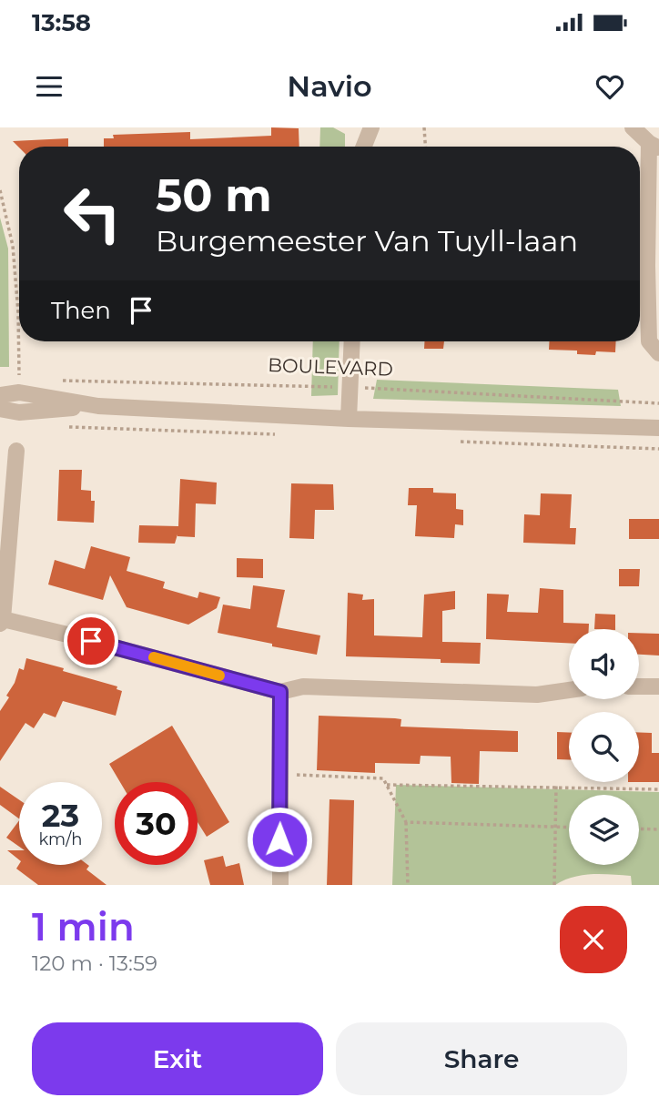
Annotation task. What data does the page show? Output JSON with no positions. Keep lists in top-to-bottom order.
{
  "streets": {
    "path": ["BOULEVARD"]
  },
  "page": {
    "status": "13:58",
    "header": "Navio",
    "turn": ["50 m", "Burgemeester Van Tuyll-laan"],
    "then": "Then",
    "speed": "23 km/h",
    "limit": "30",
    "heading": ["1 min", "120 m · 13:59"],
    "buttons": ["Exit", "Share"]
  }
}
